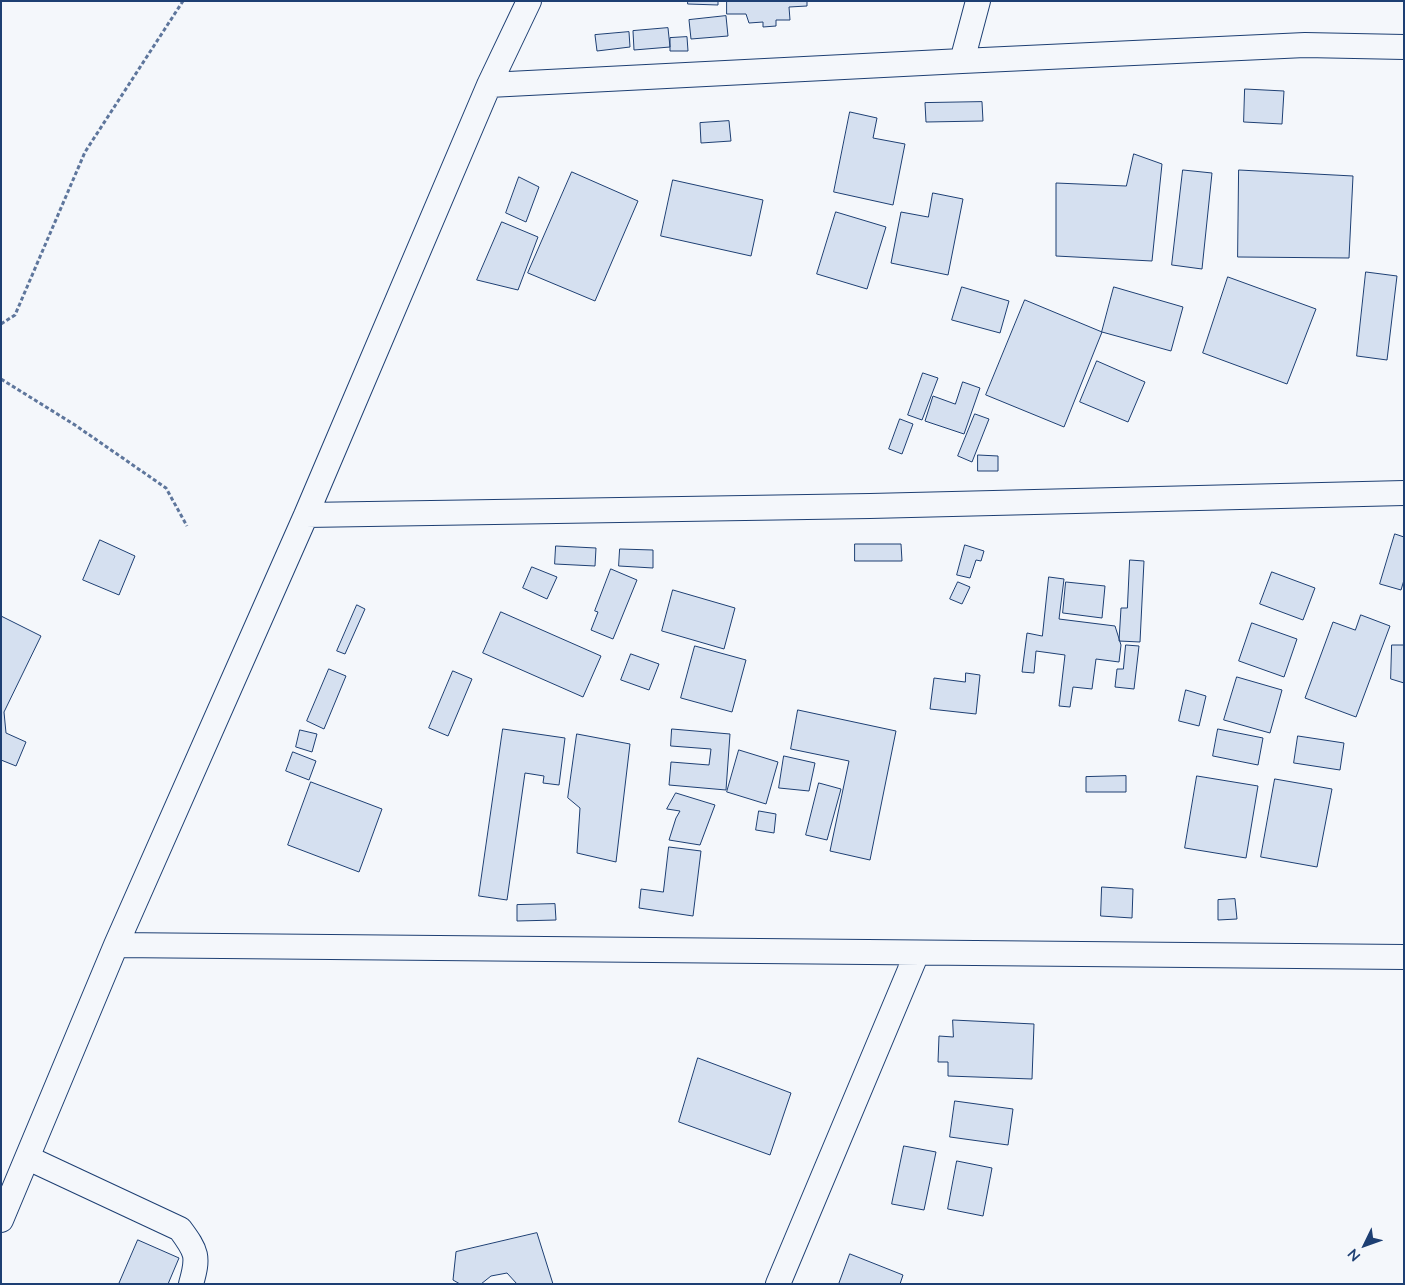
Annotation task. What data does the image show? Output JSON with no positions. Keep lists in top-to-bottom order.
{
  "north": "bottom left"
}
